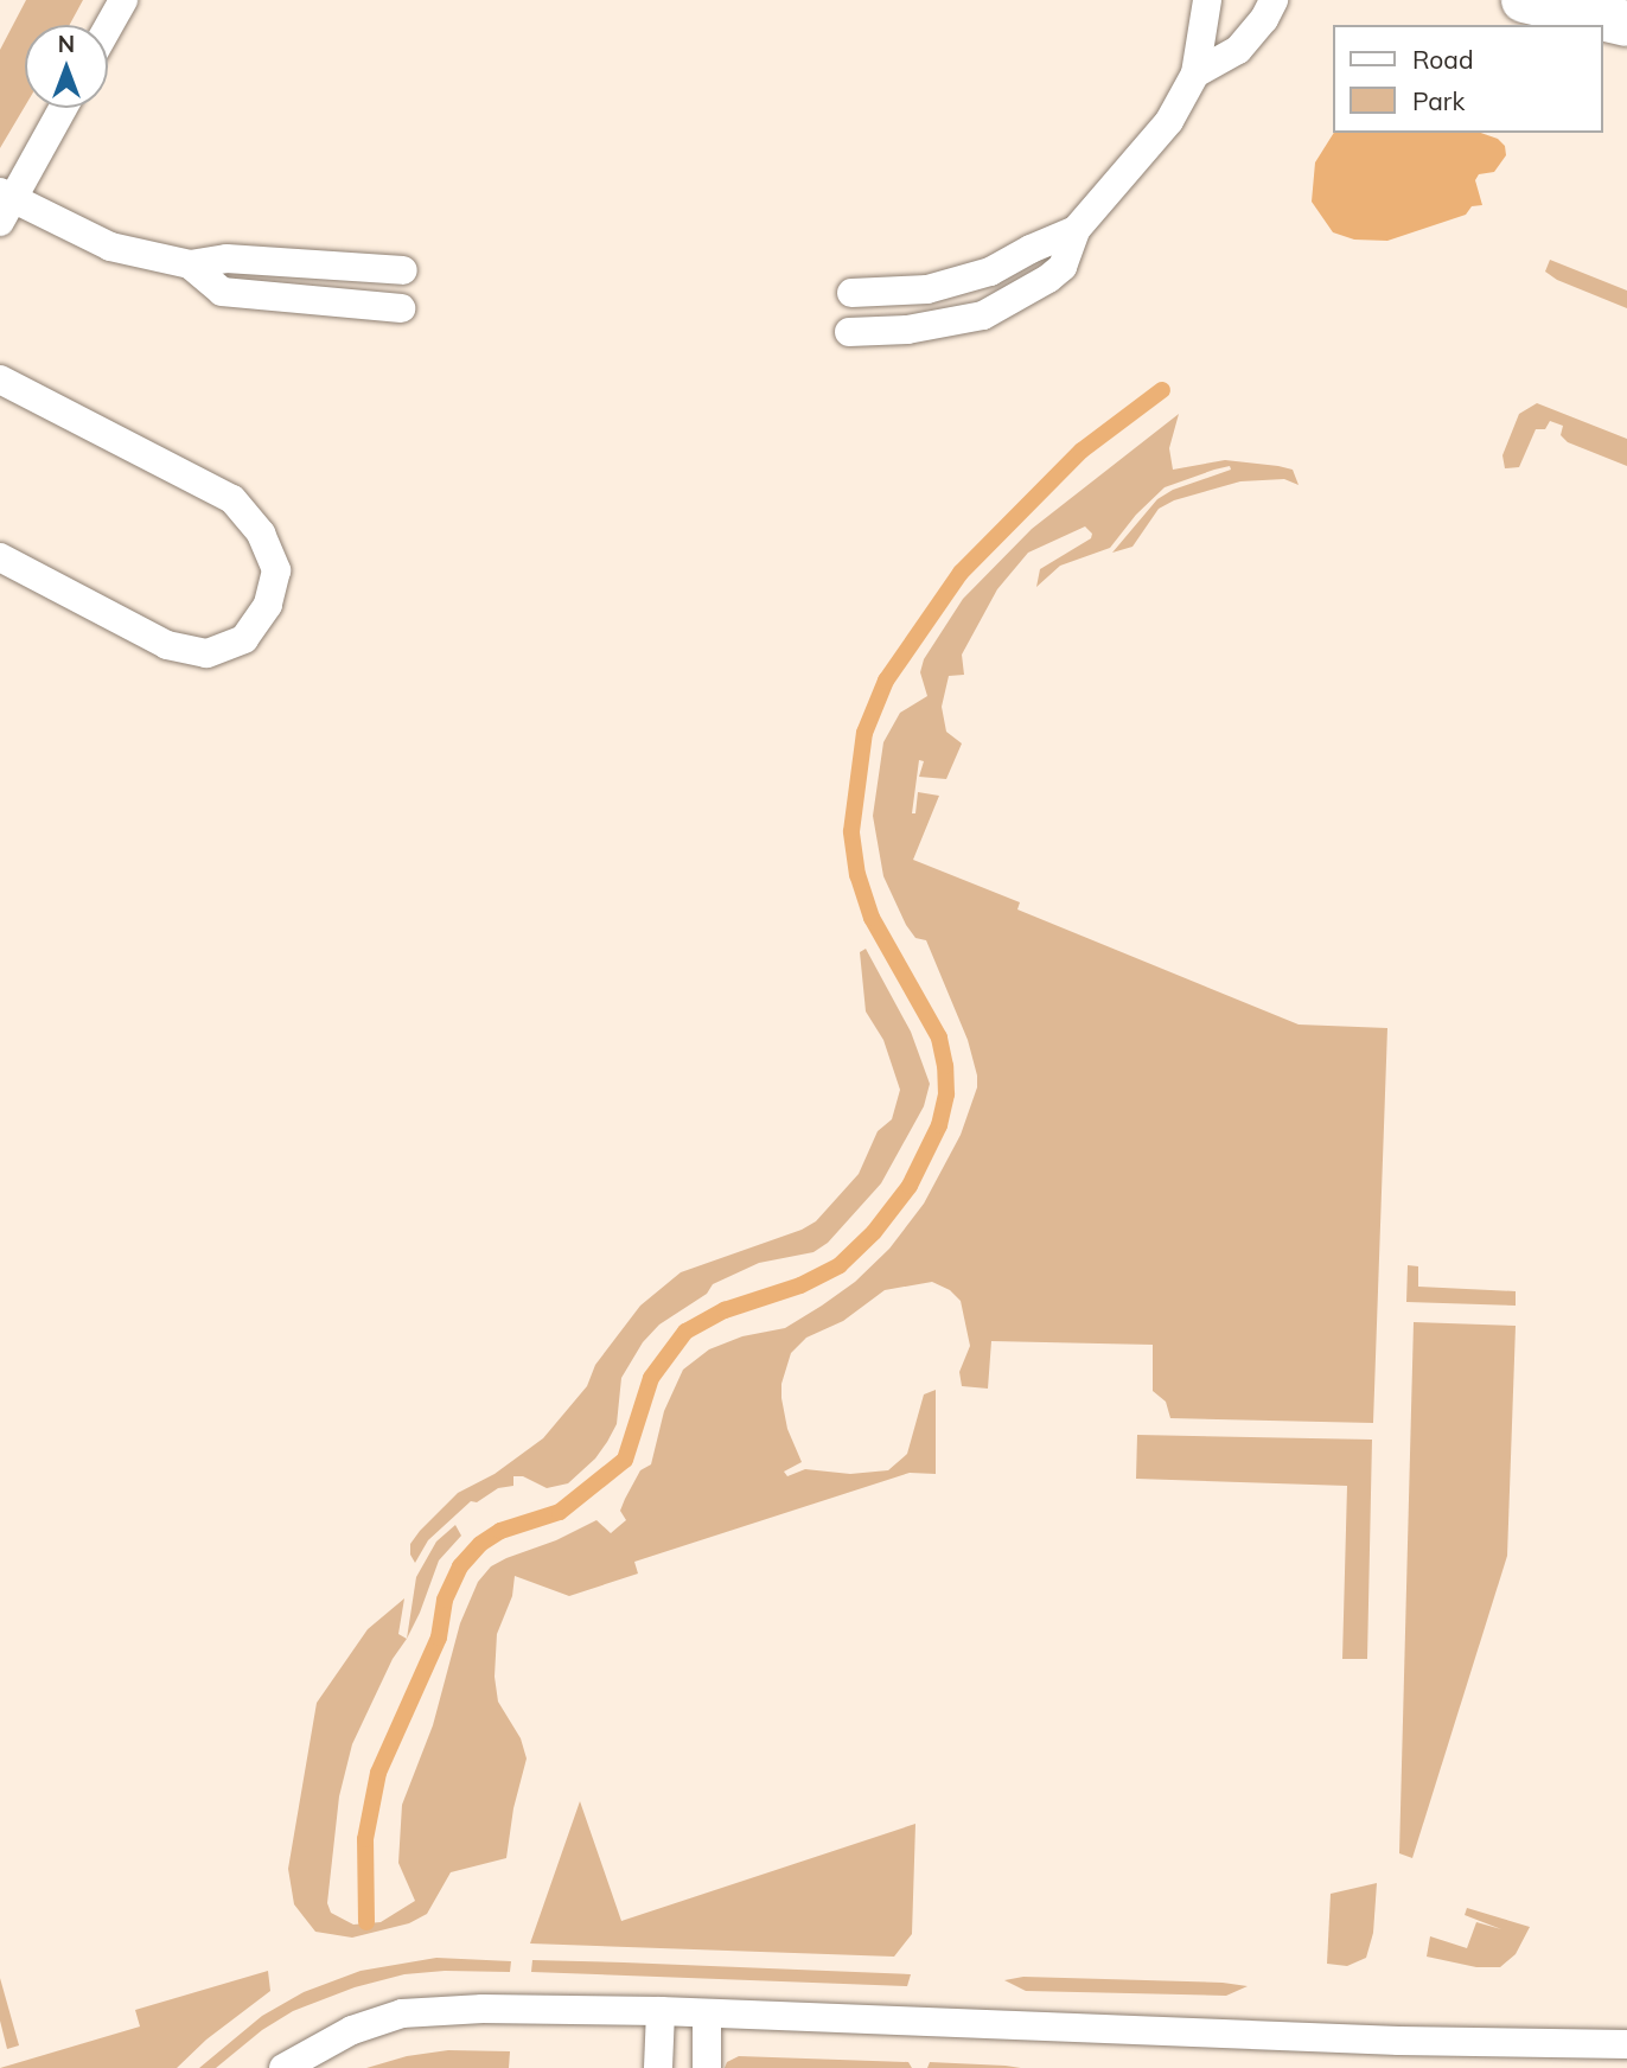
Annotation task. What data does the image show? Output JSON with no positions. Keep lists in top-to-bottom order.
{
  "legend": ["Road", "Park"],
  "north": "top"
}
